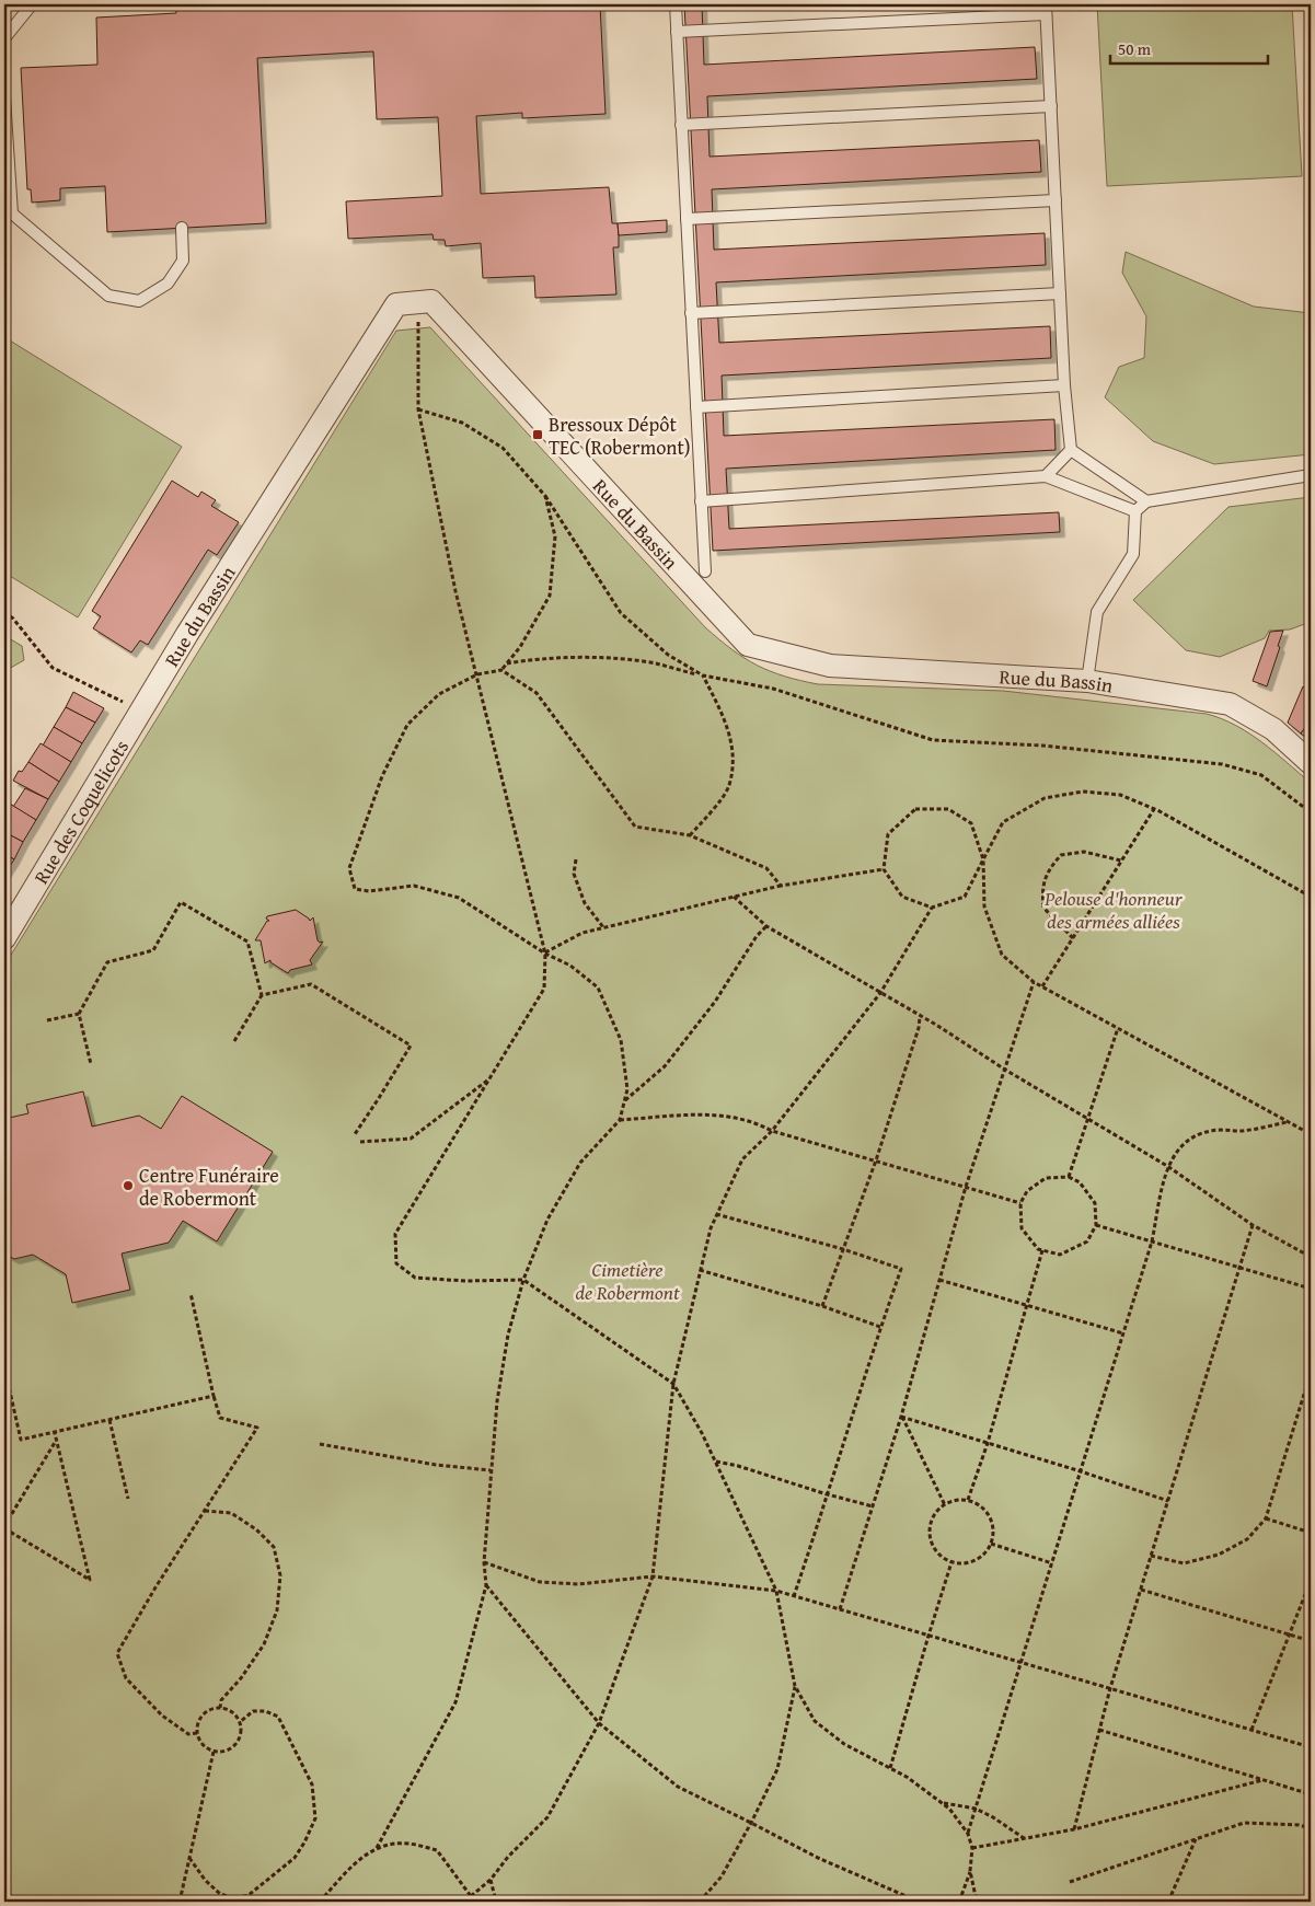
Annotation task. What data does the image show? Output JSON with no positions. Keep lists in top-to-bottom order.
{
  "streets": {
    "street": ["Rue du Bassin", "Rue des Coquelicots"]
  },
  "crossings": [
    ["Rue du Bassin", "Rue des Coquelicots"]
  ],
  "parks": ["Pelouse d'honneur des armées alliées", "Cimetière de Robermont"],
  "places": {
    "transit": ["Bressoux Dépôt TEC (Robermont)"],
    "other": ["Centre Funéraire de Robermont"]
  },
  "scale_bar": "50 m"
}
